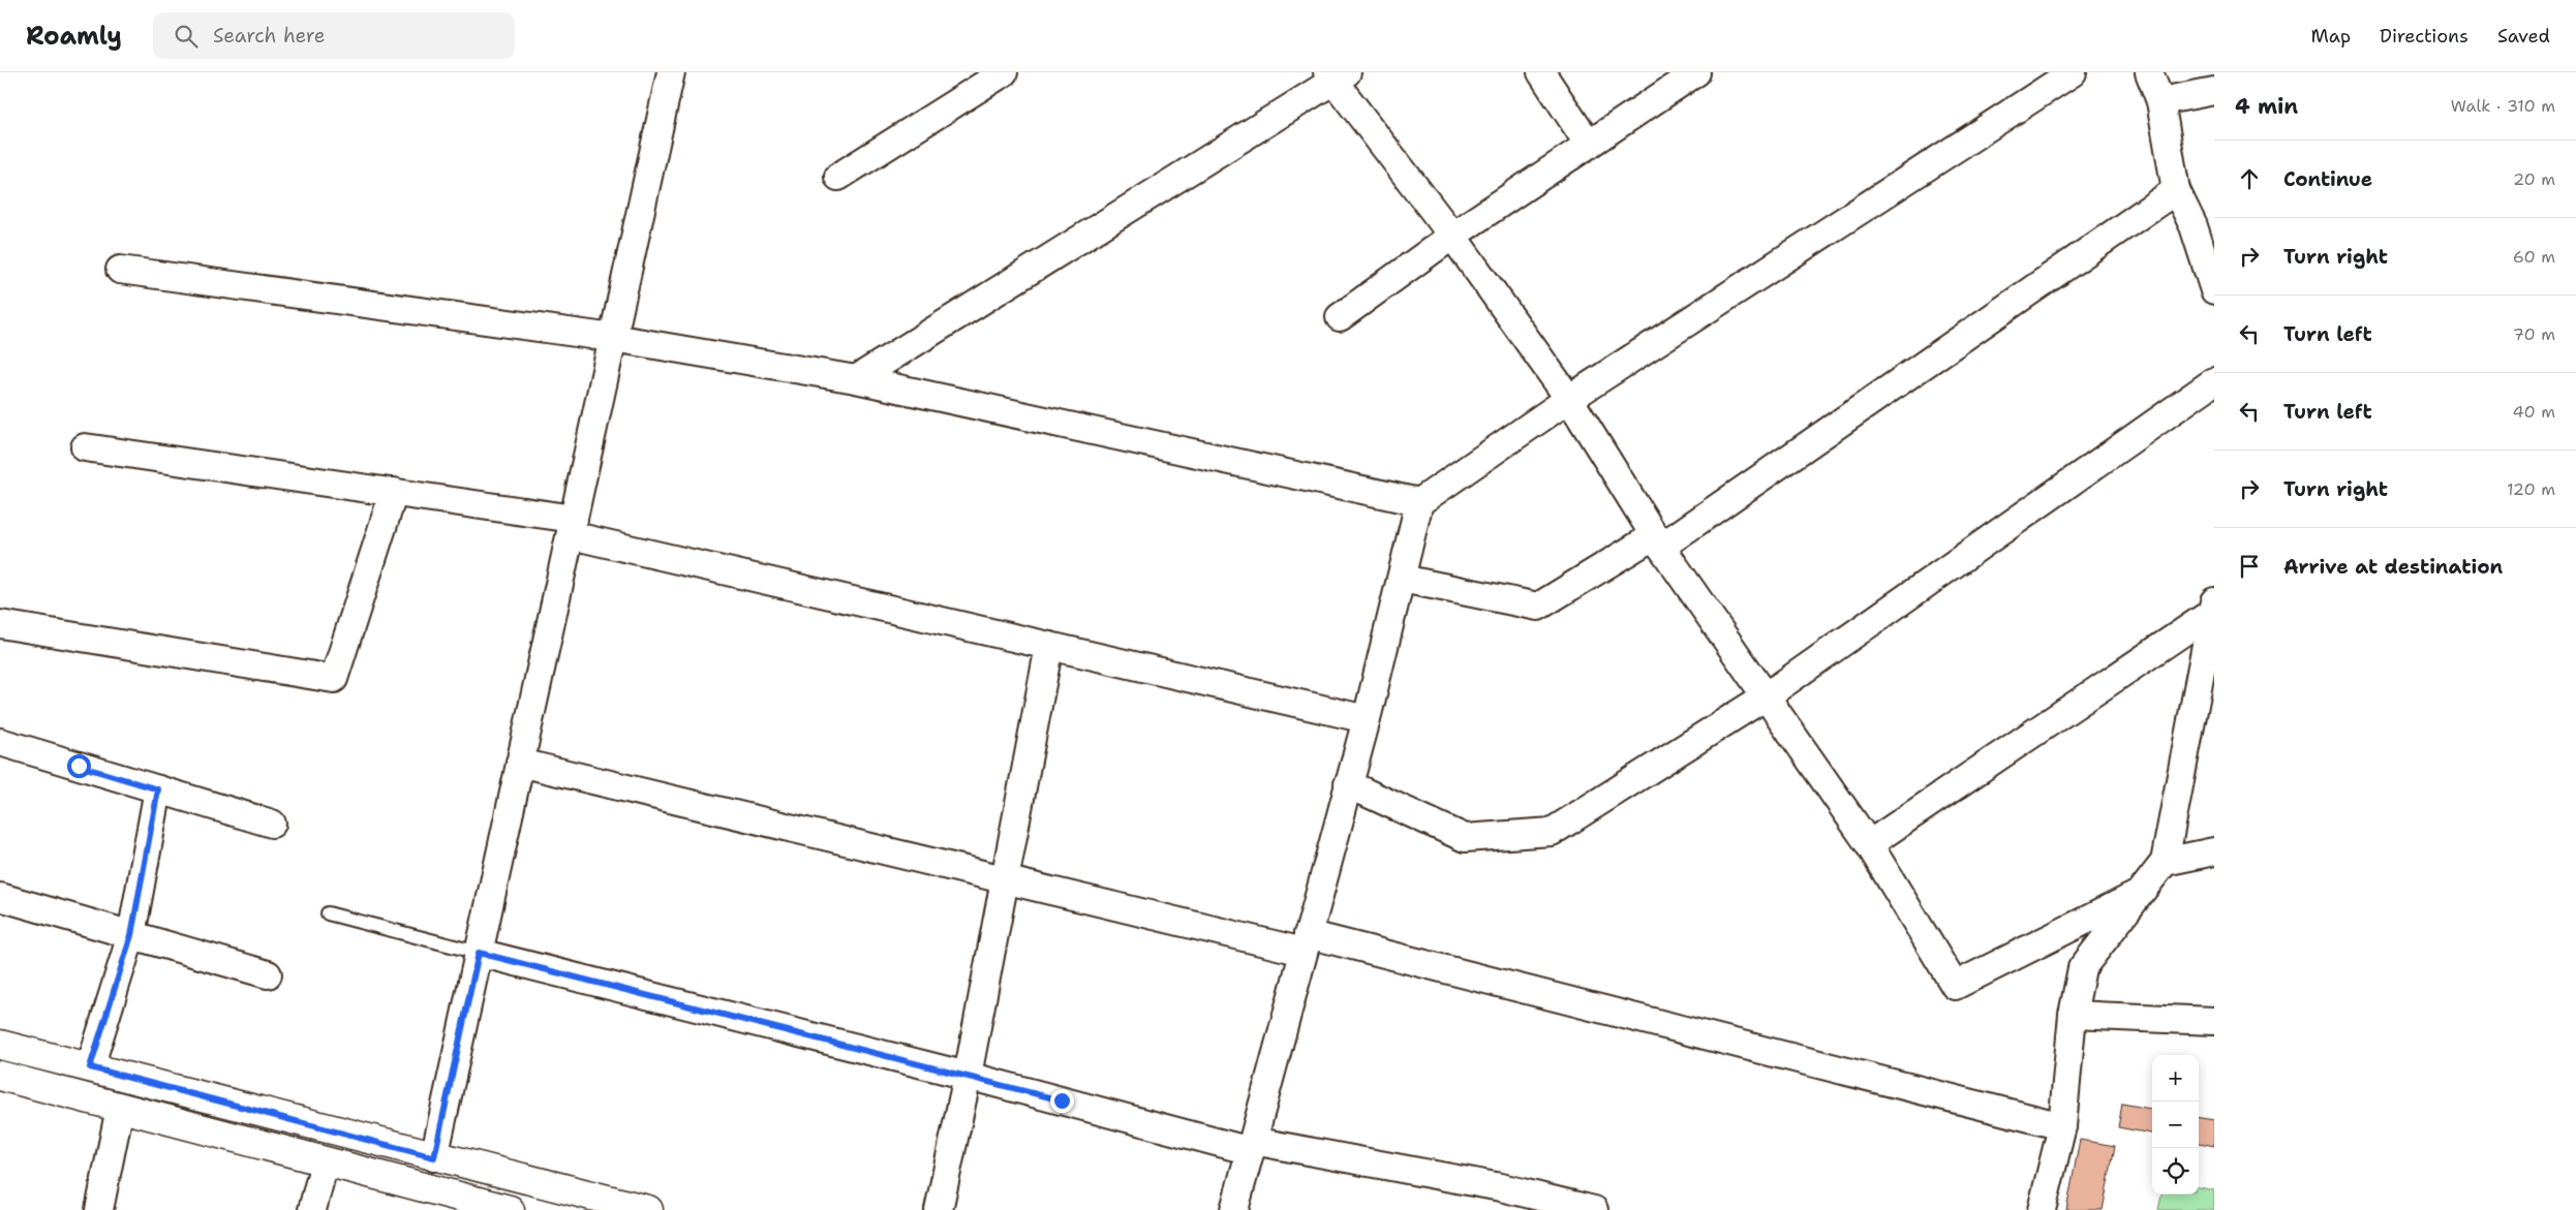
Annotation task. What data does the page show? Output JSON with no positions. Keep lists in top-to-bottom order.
{
  "page": {
    "header": "Roamly",
    "search": "Search here",
    "nav": ["Map", "Directions", "Saved"],
    "heading": ["4 min", "Walk · 310 m"],
    "list": [
      ["Continue", "20 m"],
      ["Turn right", "60 m"],
      ["Turn left", "70 m"],
      ["Turn left", "40 m"],
      ["Turn right", "120 m"],
      "Arrive at destination"
    ],
    "map_buttons": ["+", "−"]
  }
}
